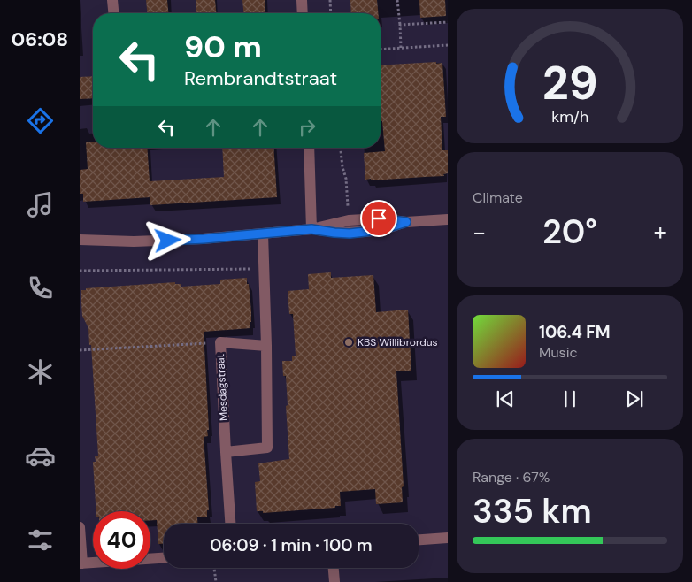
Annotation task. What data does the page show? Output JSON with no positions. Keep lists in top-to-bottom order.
{
  "streets": {
    "street": ["Mesdagstraat"]
  },
  "places": ["KBS Willibrordus"],
  "page": {
    "tabs": "06:08",
    "turn": ["90 m", "Rembrandtstraat"],
    "tile": [
      "Climate",
      ["Range · 67%", "335 km"]
    ],
    "heat": ["−", "20°", "+"],
    "song": ["106.4 FM", "Music"],
    "limit": "40",
    "trip": "06:09 · 1 min · 100 m",
    "gauge": ["29", "km/h"]
  }
}
